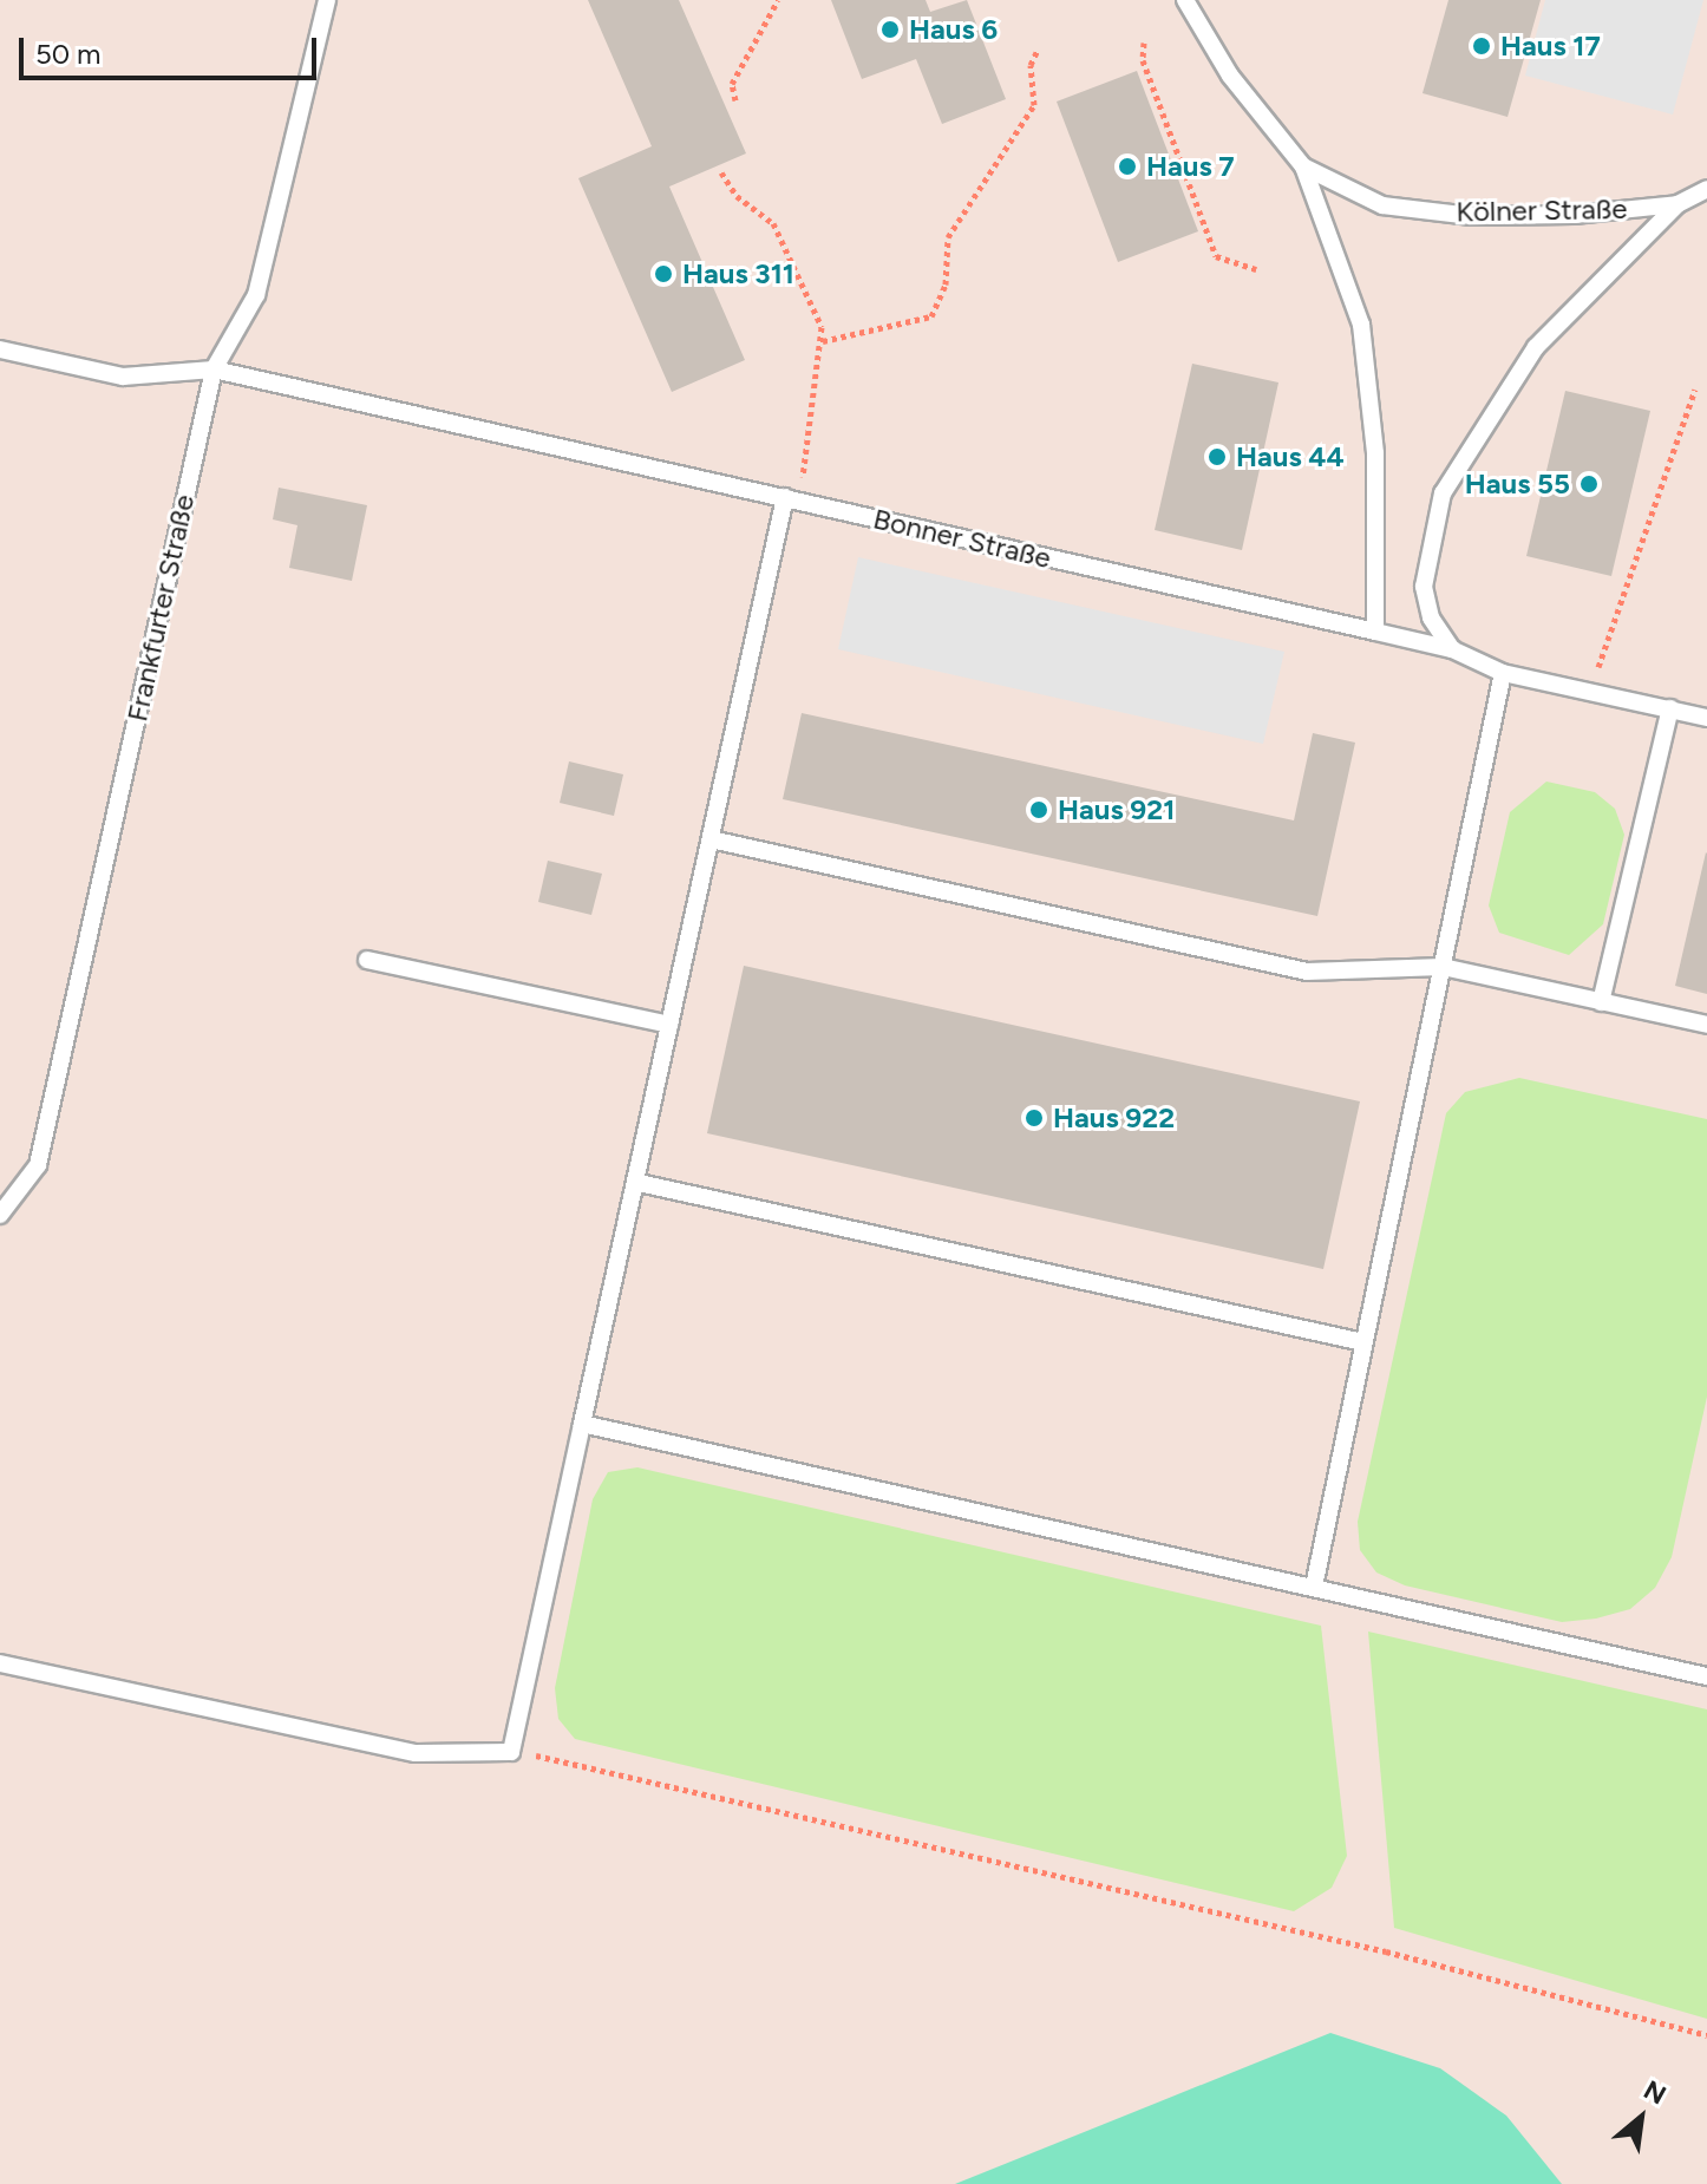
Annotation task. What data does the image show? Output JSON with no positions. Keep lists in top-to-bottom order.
{
  "streets": {
    "lane": ["Kölner Straße", "Bonner Straße", "Frankfurter Straße"]
  },
  "crossings": [
    ["Bonner Straße", "Frankfurter Straße"]
  ],
  "places": [
    "Haus 6",
    "Haus 17",
    "Haus 7",
    "Haus 311",
    "Haus 44",
    "Haus 55",
    "Haus 921",
    "Haus 922"
  ],
  "scale_bar": "50 m",
  "north": "top right"
}
